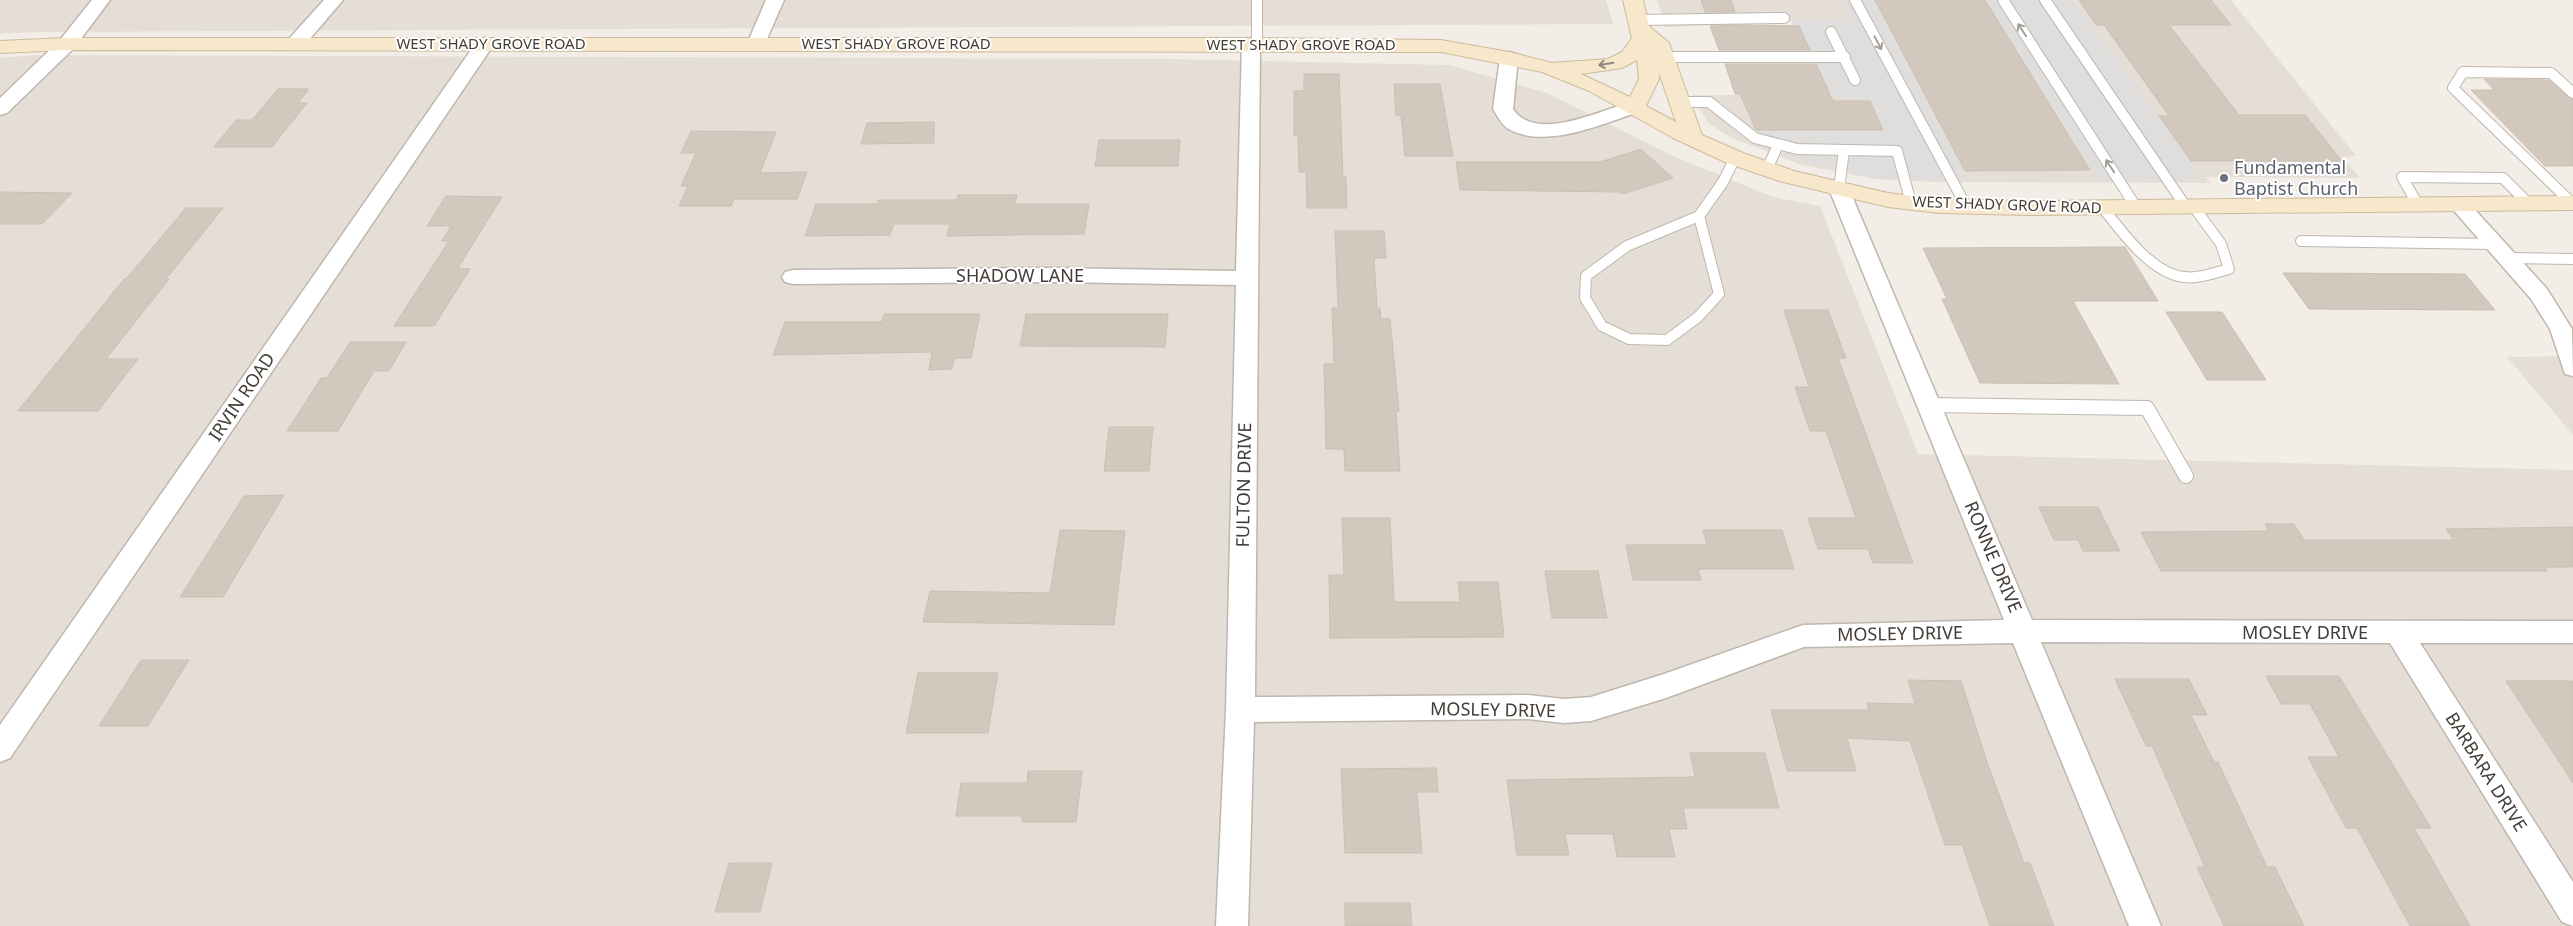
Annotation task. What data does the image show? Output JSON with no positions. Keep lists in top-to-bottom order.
{
  "streets": {
    "main road": ["WEST SHADY GROVE ROAD"],
    "street": [
      "SHADOW LANE",
      "IRVIN ROAD",
      "FULTON DRIVE",
      "RONNE DRIVE",
      "MOSLEY DRIVE",
      "BARBARA DRIVE"
    ]
  },
  "crossings": [
    ["WEST SHADY GROVE ROAD", "IRVIN ROAD"],
    ["WEST SHADY GROVE ROAD", "FULTON DRIVE"],
    ["WEST SHADY GROVE ROAD", "RONNE DRIVE"],
    ["SHADOW LANE", "FULTON DRIVE"],
    ["FULTON DRIVE", "MOSLEY DRIVE"],
    ["RONNE DRIVE", "MOSLEY DRIVE"],
    ["MOSLEY DRIVE", "BARBARA DRIVE"]
  ],
  "places": ["Fundamental Baptist Church"]
}
